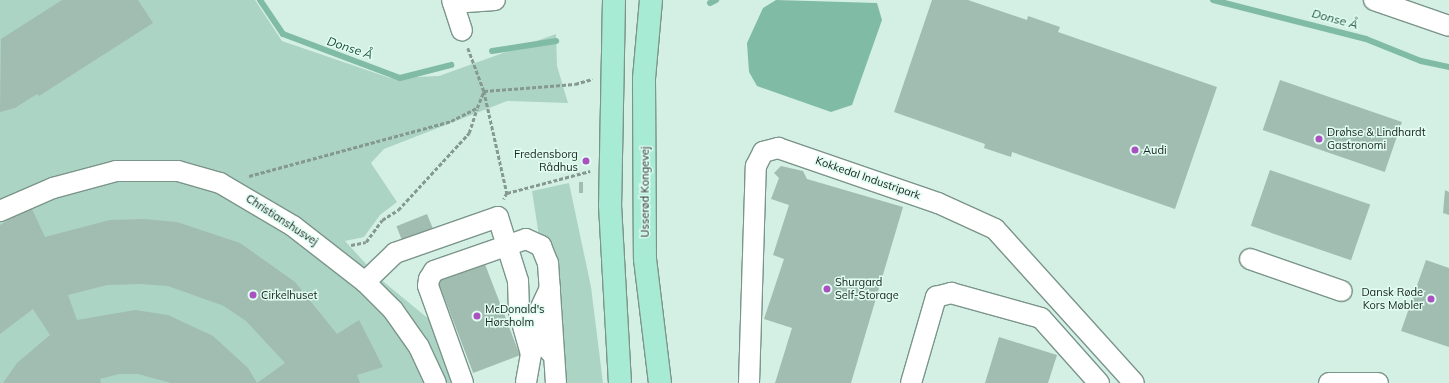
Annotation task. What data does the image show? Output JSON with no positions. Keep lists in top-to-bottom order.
{
  "streets": {
    "main road": ["Usserød Kongevej"],
    "street": ["Kokkedal Industripark", "Christianshusvej"]
  },
  "water": ["Donse Å"],
  "places": [
    "Drøhse & Lindhardt Gastronomi",
    "Audi",
    "Fredensborg Rådhus",
    "Shurgard Self-Storage",
    "Cirkelhuset",
    "Dansk Røde Kors Møbler",
    "McDonald's Hørsholm"
  ]
}
